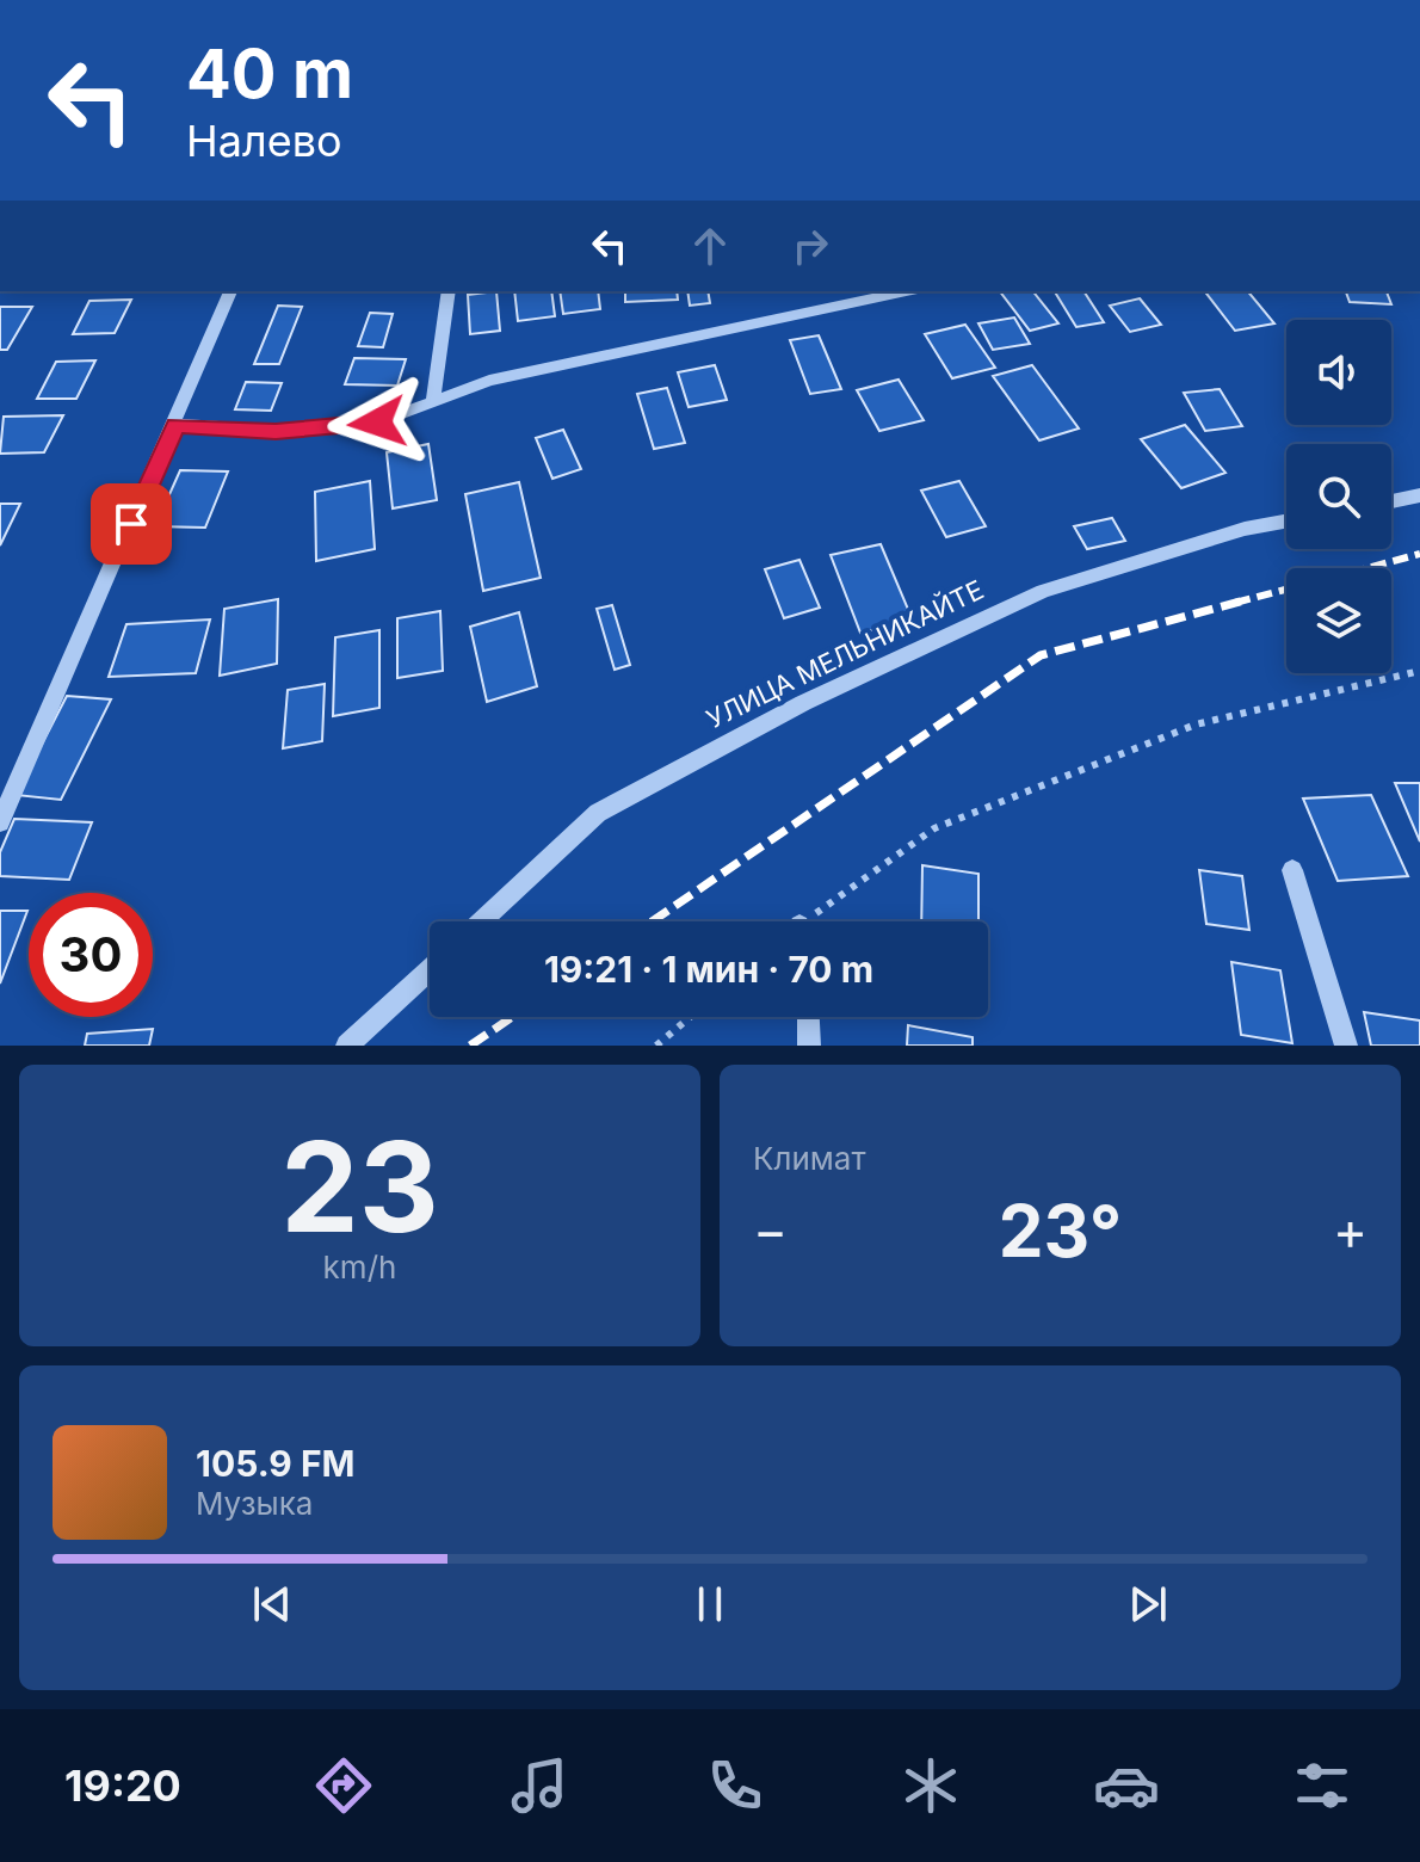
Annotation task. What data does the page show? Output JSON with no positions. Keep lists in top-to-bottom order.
{
  "streets": {
    "street": ["УЛИЦА МЕЛЬНИКАЙТЕ"]
  },
  "page": {
    "turn": ["40 m", "Налево"],
    "limit": "30",
    "trip": "19:21 · 1 мин · 70 m",
    "tile": [
      ["23", "km/h"],
      "Климат"
    ],
    "heat": ["−", "23°", "+"],
    "song": ["105.9 FM", "Музыка"],
    "tabs": "19:20"
  }
}
